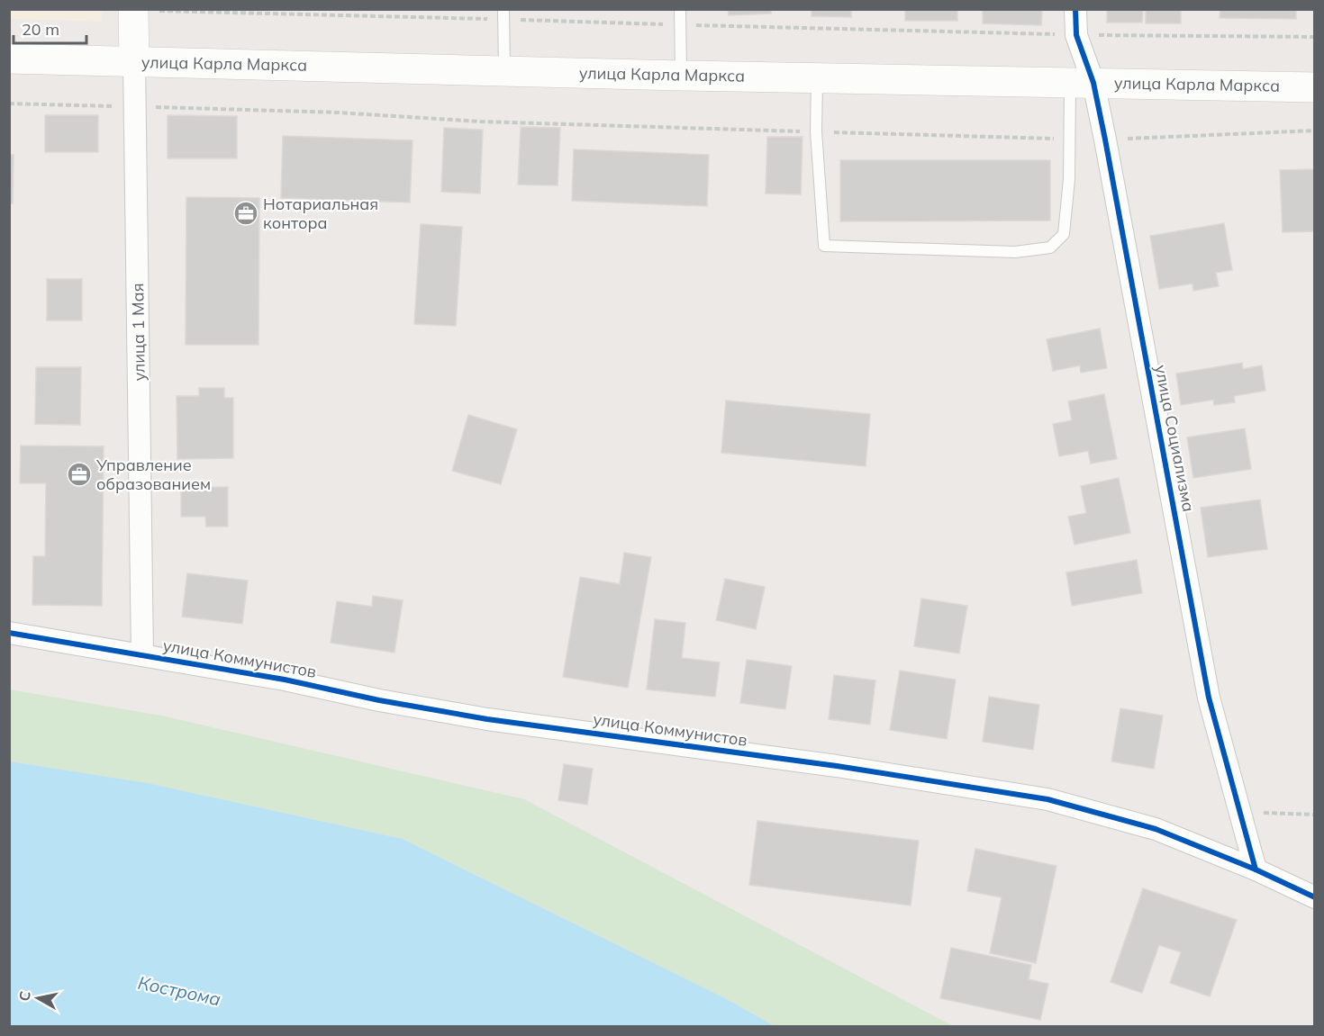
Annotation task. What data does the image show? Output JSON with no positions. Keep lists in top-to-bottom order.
{
  "streets": {
    "main road": ["улица Карла Маркса", "улица 1 Мая"],
    "street": ["улица Социализма", "улица Коммунистов"]
  },
  "crossings": [
    ["улица Карла Маркса", "улица 1 Мая"],
    ["улица Карла Маркса", "улица Социализма"],
    ["улица 1 Мая", "улица Коммунистов"],
    ["улица Социализма", "улица Коммунистов"]
  ],
  "water": ["Кострома"],
  "places": {
    "office": ["Нотариальная контора", "Управление образованием"]
  },
  "scale_bar": "20 m",
  "north": "left"
}
